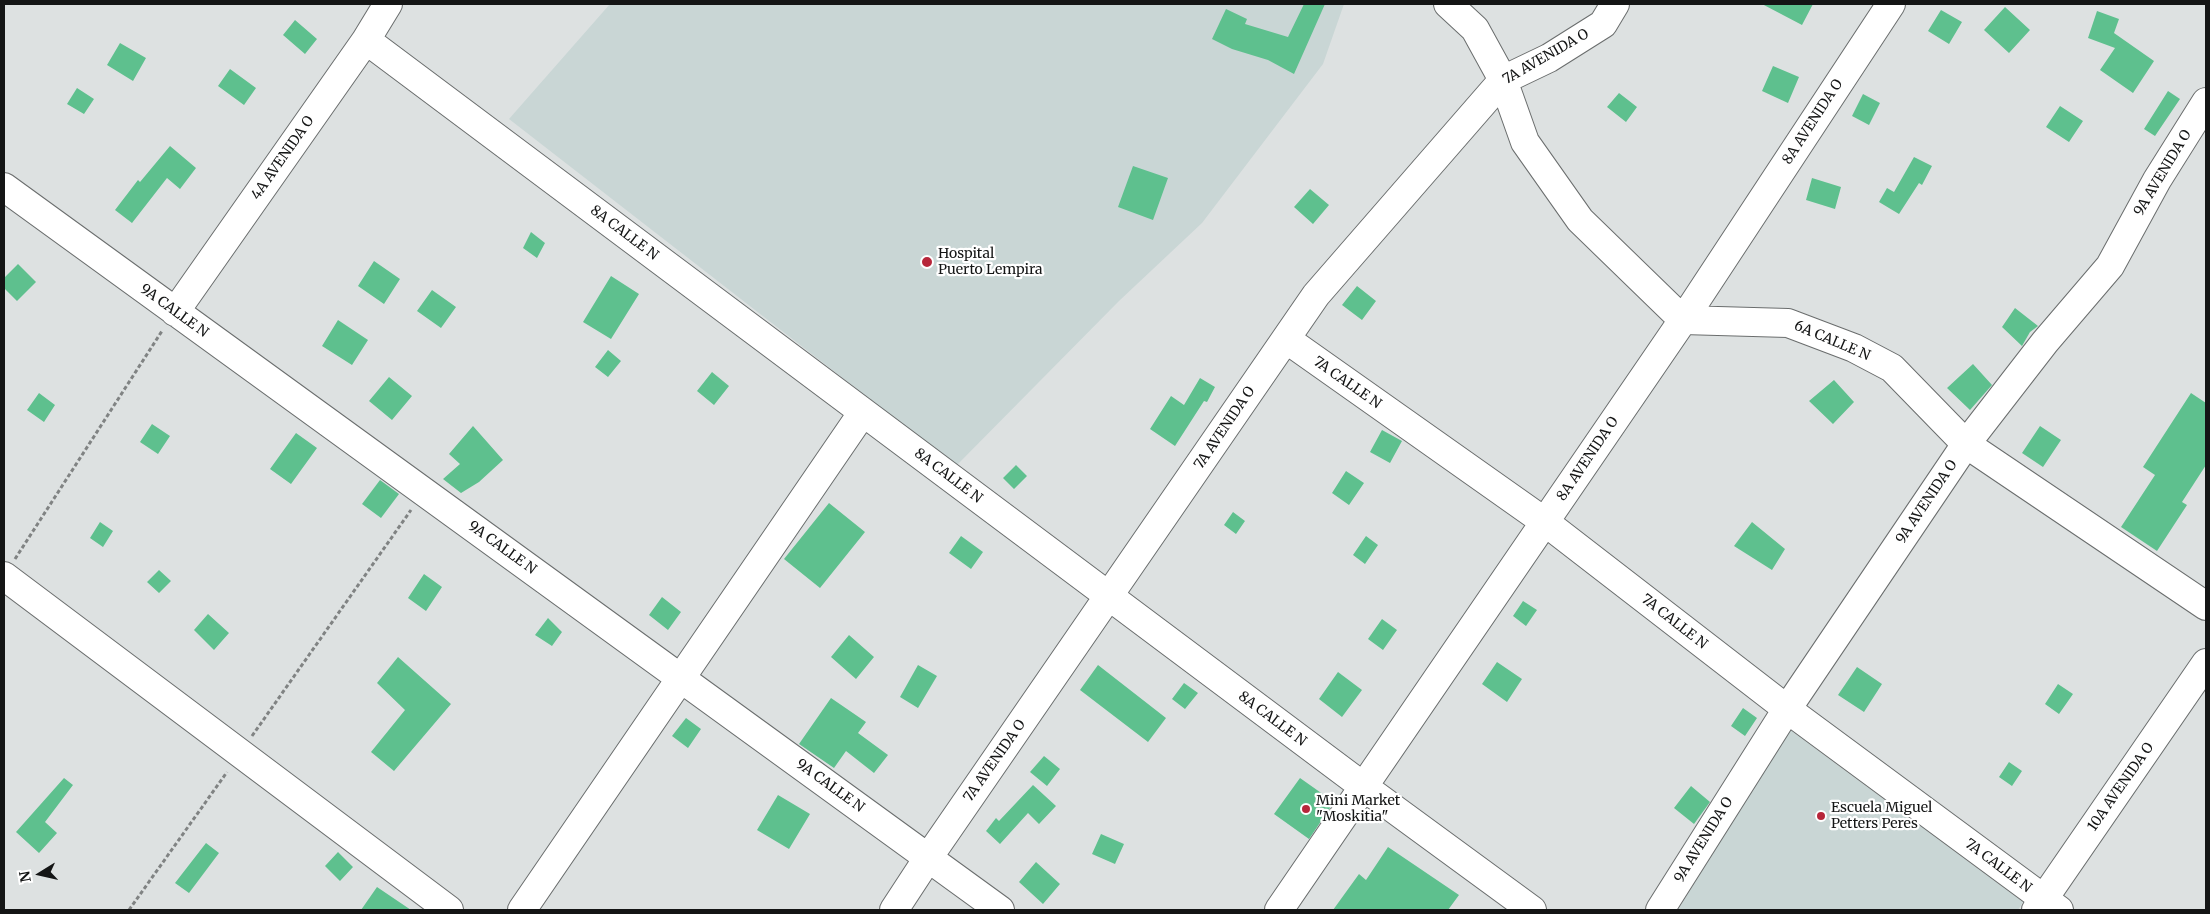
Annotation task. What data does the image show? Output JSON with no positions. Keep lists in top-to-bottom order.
{
  "streets": {
    "street": [
      "7A AVENIDA O",
      "8A AVENIDA O",
      "4A AVENIDA O",
      "9A AVENIDA O",
      "8A CALLE N",
      "9A CALLE N",
      "6A CALLE N",
      "7A CALLE N",
      "10A AVENIDA O"
    ]
  },
  "crossings": [
    ["7A AVENIDA O", "8A CALLE N"],
    ["7A AVENIDA O", "9A CALLE N"],
    ["7A AVENIDA O", "7A CALLE N"],
    ["8A AVENIDA O", "8A CALLE N"],
    ["8A AVENIDA O", "6A CALLE N"],
    ["8A AVENIDA O", "7A CALLE N"],
    ["4A AVENIDA O", "8A CALLE N"],
    ["4A AVENIDA O", "9A CALLE N"],
    ["9A AVENIDA O", "6A CALLE N"],
    ["9A AVENIDA O", "7A CALLE N"],
    ["7A CALLE N", "10A AVENIDA O"]
  ],
  "places": ["Hospital Puerto Lempira", "Mini Market \"Moskitia\"", "Escuela Miguel Petters Peres"],
  "north": "left"
}
